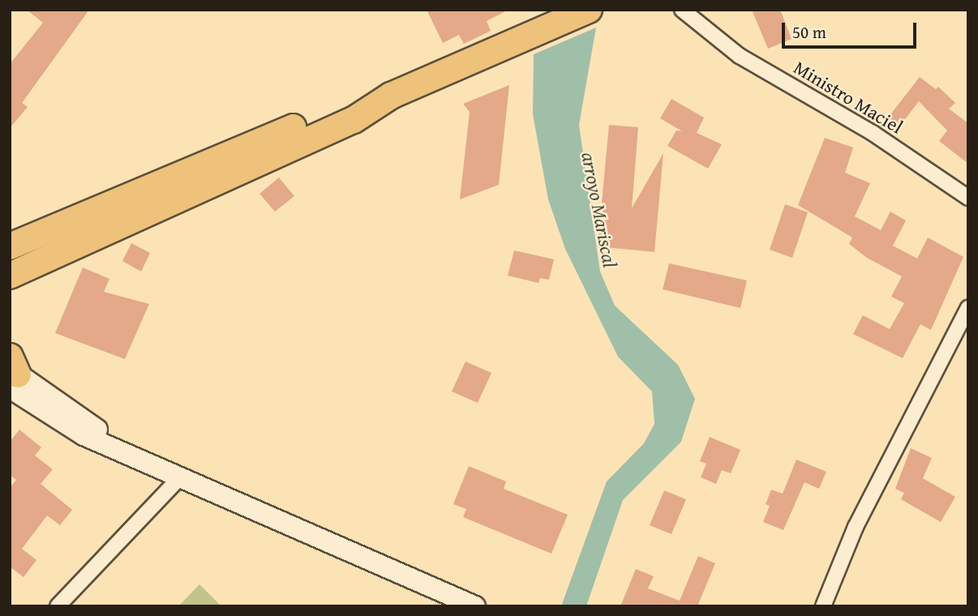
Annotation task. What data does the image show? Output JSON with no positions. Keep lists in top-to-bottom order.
{
  "streets": {
    "street": ["Ministro Maciel"]
  },
  "water": ["arroyo Mariscal"],
  "scale_bar": "50 m"
}
